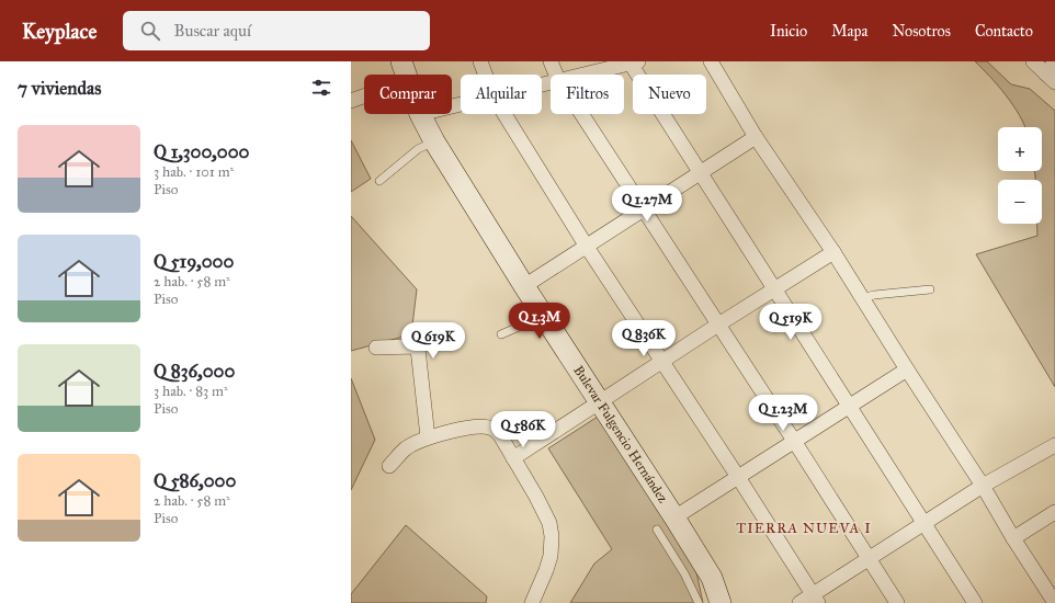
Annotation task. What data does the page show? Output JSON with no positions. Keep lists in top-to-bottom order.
{
  "streets": {
    "street": ["Bulevar Fulgencio Hernández"]
  },
  "districts": ["TIERRA NUEVA I"],
  "page": {
    "header": "Keyplace",
    "search": "Buscar aquí",
    "nav": [
      "Inicio",
      "Mapa",
      "Nosotros",
      "Contacto"
    ],
    "heading": "7 viviendas",
    "chip": [
      "Comprar",
      "Alquilar",
      "Filtros",
      "Nuevo"
    ],
    "list": [
      {
        "name": "Q 1,300,000",
        "note": "3 hab. · 101 m² · Piso"
      },
      {
        "name": "Q 519,000",
        "note": "2 hab. · 58 m² · Piso"
      },
      {
        "name": "Q 836,000",
        "note": "3 hab. · 83 m² · Piso"
      },
      {
        "name": "Q 586,000",
        "note": "2 hab. · 58 m² · Piso"
      }
    ],
    "map_buttons": ["+", "−"],
    "price": [
      "Q 1.27M",
      "Q 1.3M",
      "Q 519K",
      "Q 836K",
      "Q 619K",
      "Q 1.23M",
      "Q 586K"
    ]
  }
}
